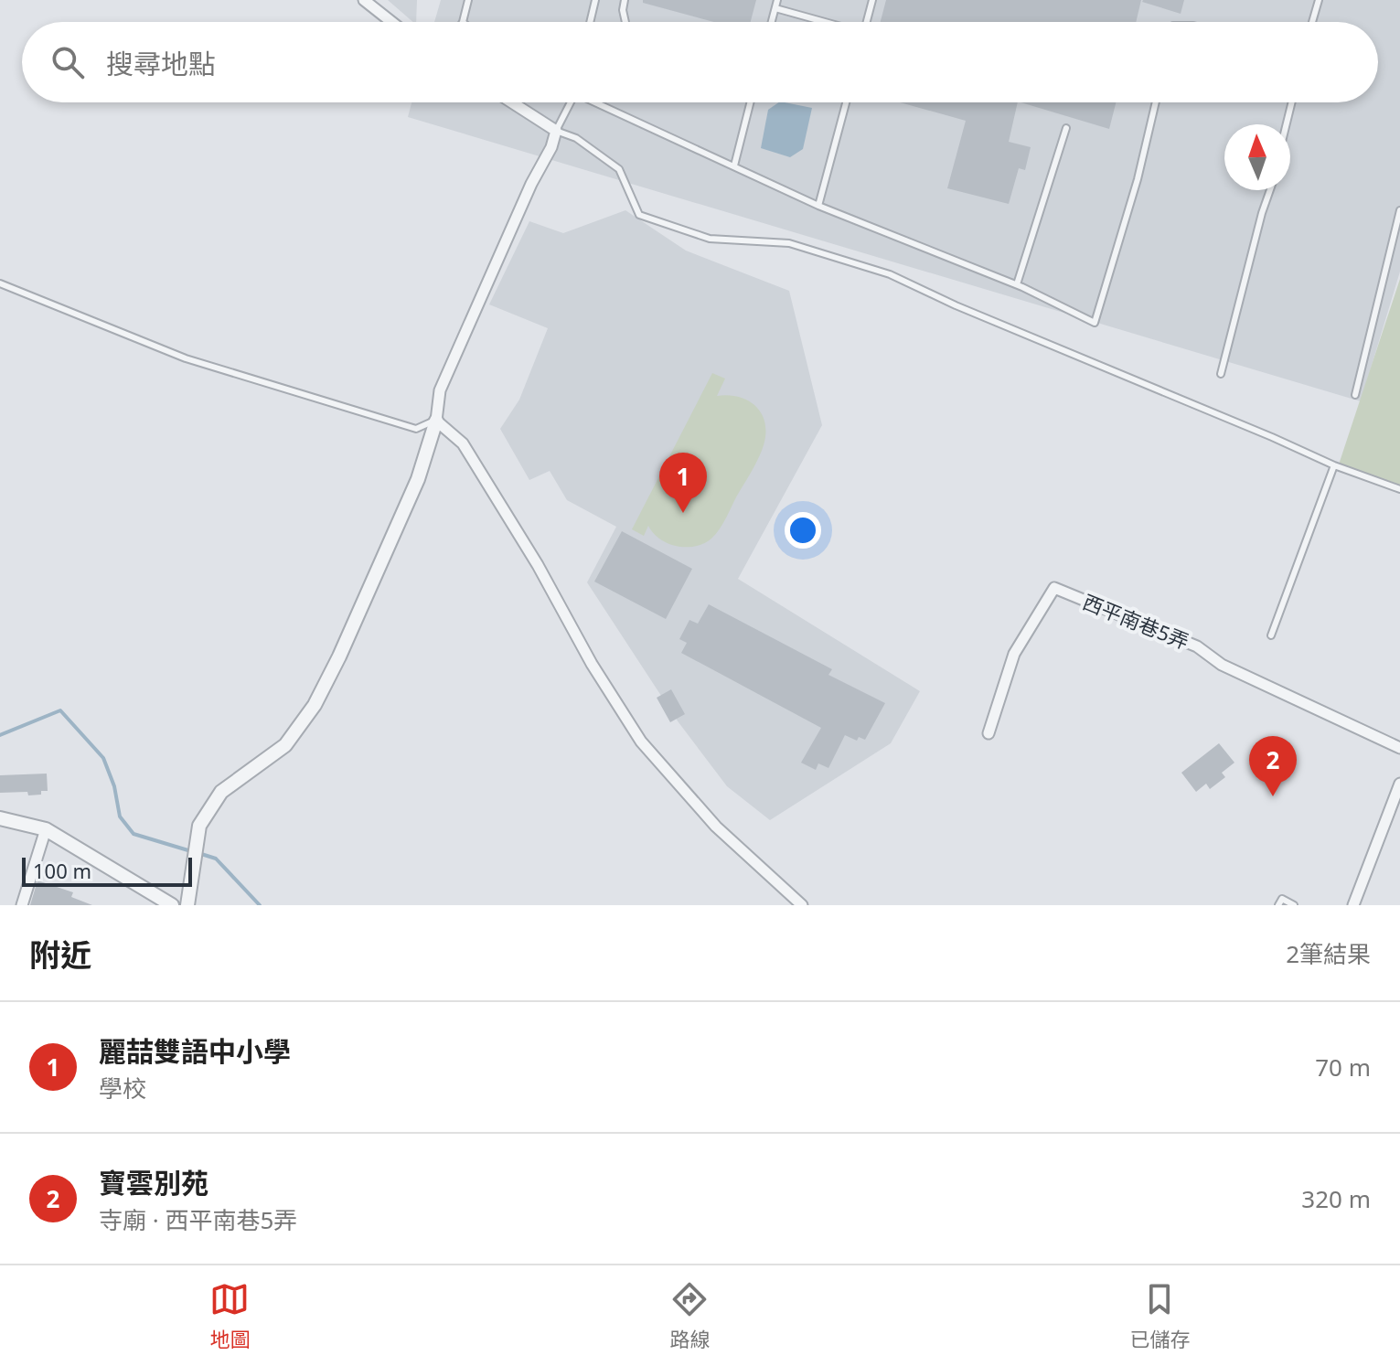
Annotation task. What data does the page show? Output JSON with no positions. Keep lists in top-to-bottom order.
{
  "streets": {
    "street": ["西平南巷5弄"]
  },
  "scale_bar": "100 m",
  "north": "top",
  "page": {
    "search": "搜尋地點",
    "pins": ["1", "2"],
    "scale": "100 m",
    "heading": ["附近", "2筆結果"],
    "list": [
      {
        "mark": "1",
        "name": "麗喆雙語中小學",
        "note": "學校",
        "value": "70 m"
      },
      {
        "mark": "2",
        "name": "寶雲別苑",
        "note": "寺廟 · 西平南巷5弄",
        "value": "320 m"
      }
    ],
    "nav": ["地圖", "路線", "已儲存"]
  }
}
